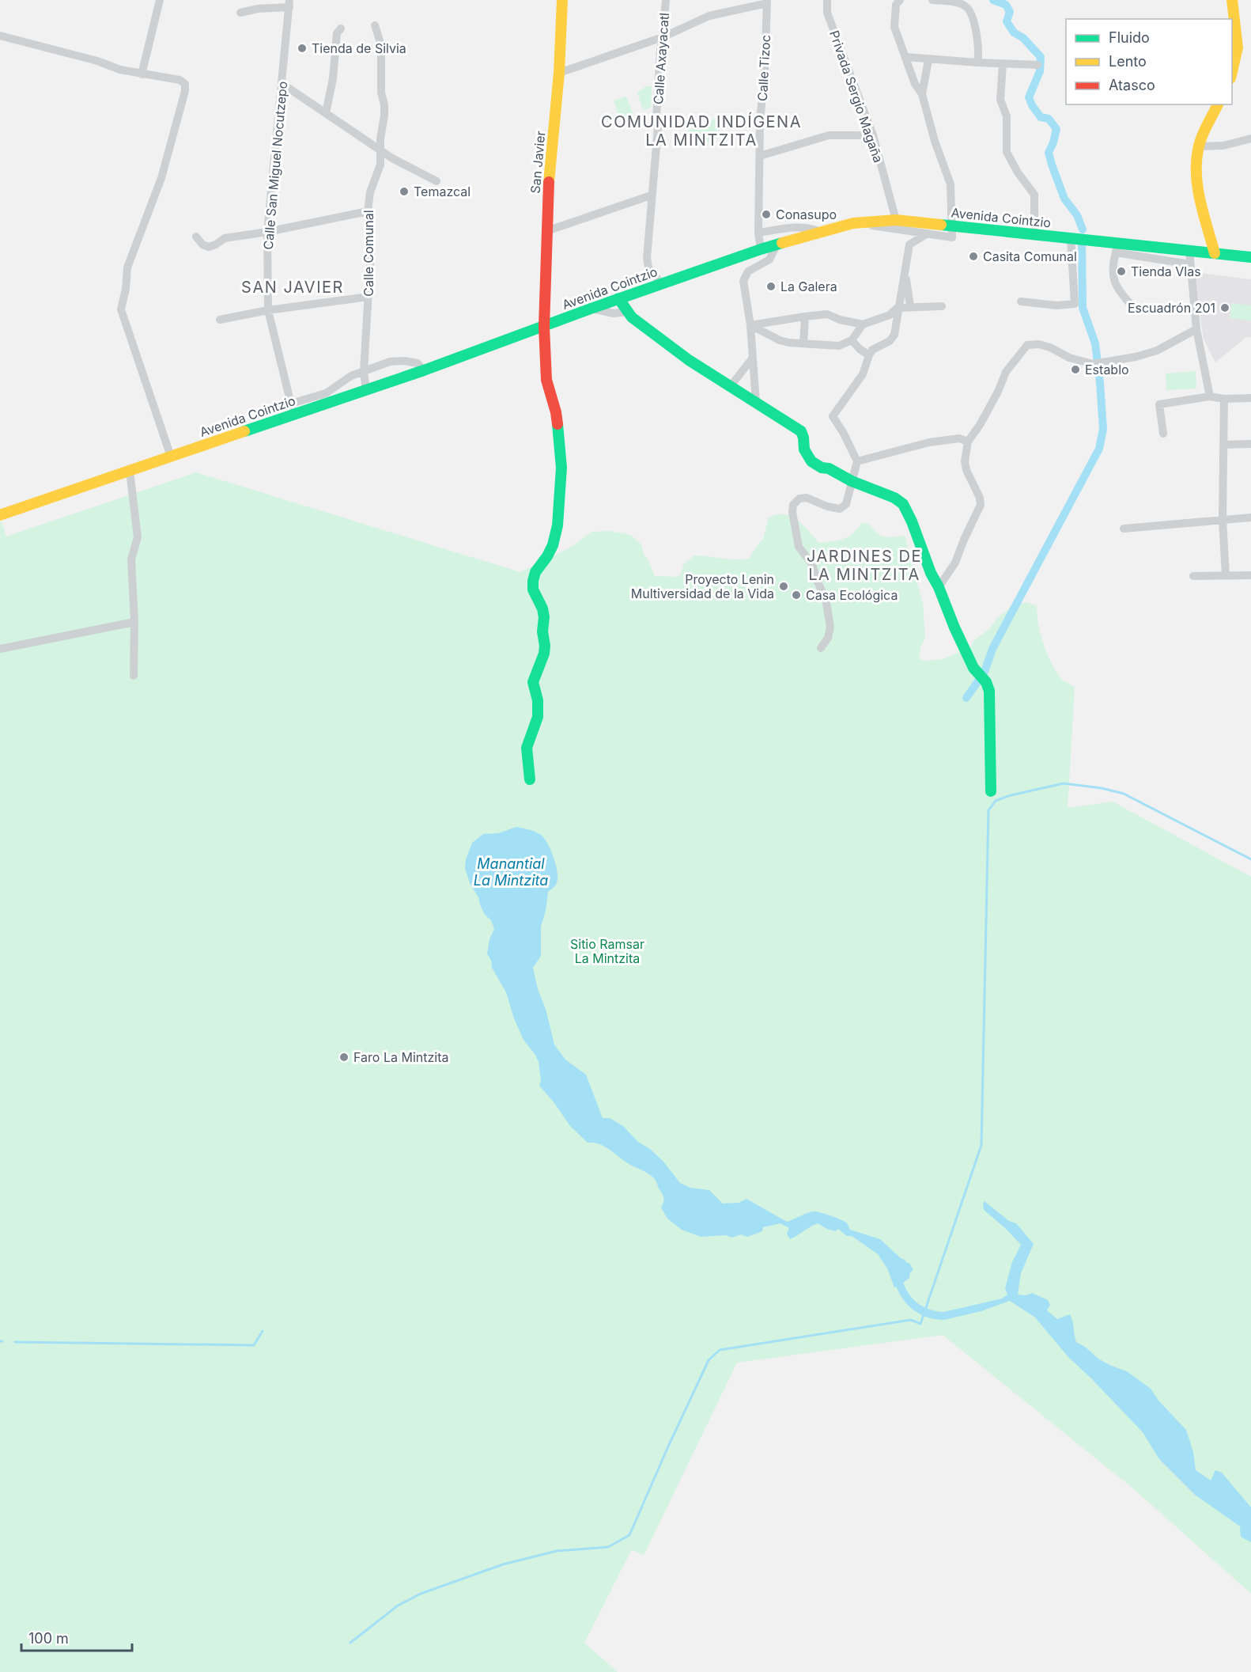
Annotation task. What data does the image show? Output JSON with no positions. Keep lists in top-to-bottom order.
{
  "streets": {
    "main road": ["San Javier", "Avenida Cointzio"],
    "street": [
      "Calle Axayacatl",
      "Calle Tizoc",
      "Privada Sergio Magaña",
      "Calle San Miguel Nocutzepo",
      "Calle Comunal"
    ]
  },
  "crossings": [
    ["Calle Axayacatl", "Avenida Cointzio"],
    ["Calle Tizoc", "Avenida Cointzio"],
    ["Privada Sergio Magaña", "Avenida Cointzio"],
    ["San Javier", "Avenida Cointzio"],
    ["Calle San Miguel Nocutzepo", "Avenida Cointzio"],
    ["Avenida Cointzio", "Calle Comunal"]
  ],
  "districts": ["COMUNIDAD INDÍGENA LA MINTZITA", "SAN JAVIER", "JARDINES DE LA MINTZITA"],
  "water": ["Manantial La Mintzita"],
  "parks": ["Sitio Ramsar La Mintzita"],
  "places": [
    "Tienda de Silvia",
    "Temazcal",
    "Conasupo",
    "Casita Comunal",
    "Tienda Vlas",
    "La Galera",
    "Escuadrón 201",
    "Establo",
    "Proyecto Lenin Multiversidad de la Vida",
    "Casa Ecológica",
    "Faro La Mintzita"
  ],
  "legend": ["Fluido", "Lento", "Atasco"],
  "scale_bar": "100 m"
}
